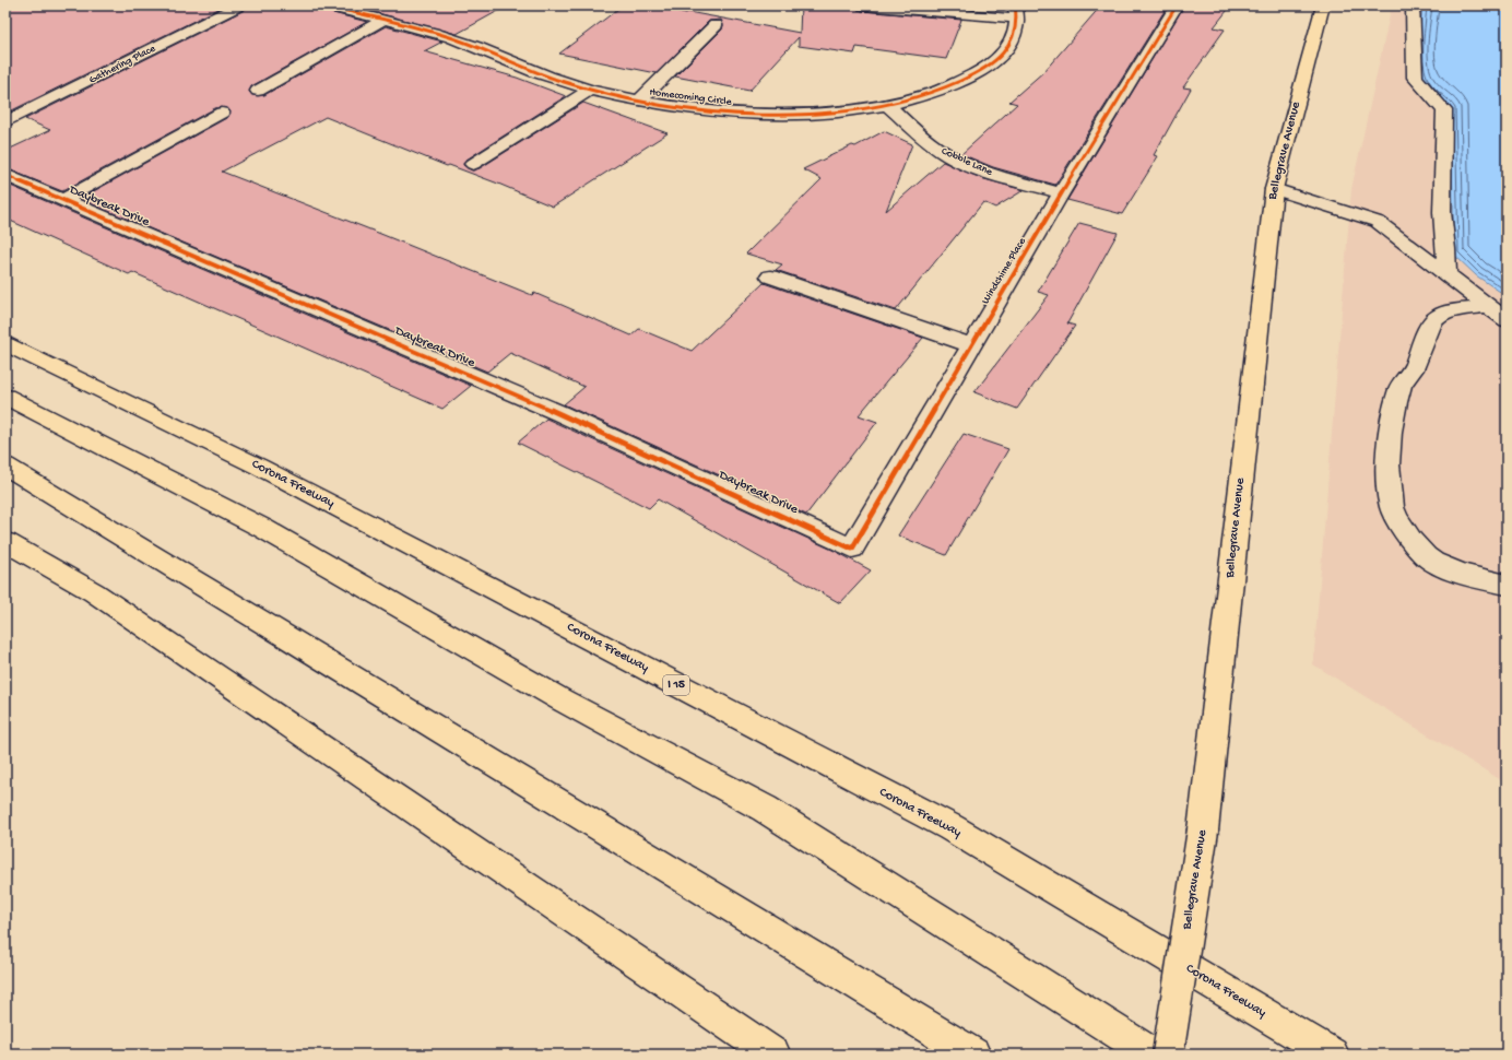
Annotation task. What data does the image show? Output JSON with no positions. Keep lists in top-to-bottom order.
{
  "streets": {
    "main road": ["Bellegrave Avenue", "Corona Freeway", "I 15"],
    "street": [
      "Gathering Place",
      "Homecoming Circle",
      "Cobble Lane",
      "Daybreak Drive",
      "Windchime Place"
    ]
  },
  "crossings": [
    ["Homecoming Circle", "Cobble Lane"],
    ["Cobble Lane", "Windchime Place"],
    ["Daybreak Drive", "Windchime Place"]
  ]
}
